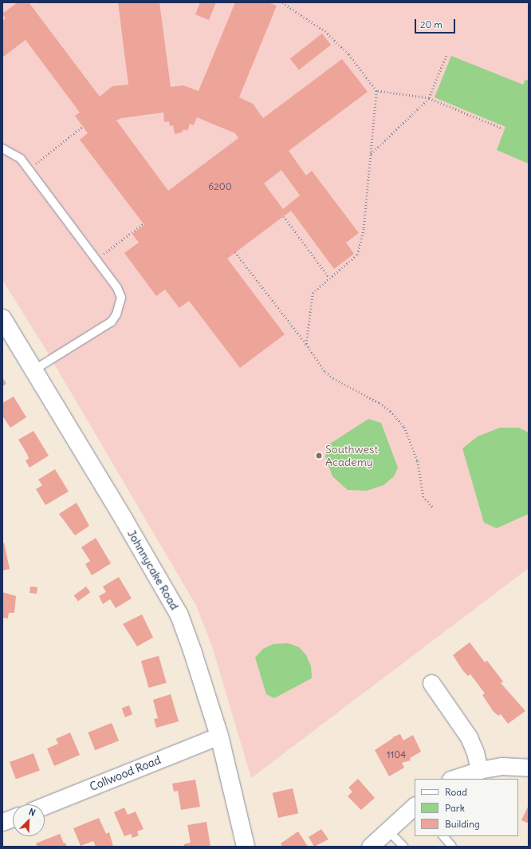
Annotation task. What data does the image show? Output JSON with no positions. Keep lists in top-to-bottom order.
{
  "streets": {
    "main road": ["Johnnycake Road"],
    "street": ["Collwood Road"]
  },
  "crossings": [
    ["Johnnycake Road", "Collwood Road"]
  ],
  "places": ["Southwest Academy"],
  "house_numbers": ["6200", "1104"],
  "legend": ["Road", "Park", "Building"],
  "scale_bar": "20 m",
  "north": "top right"
}
